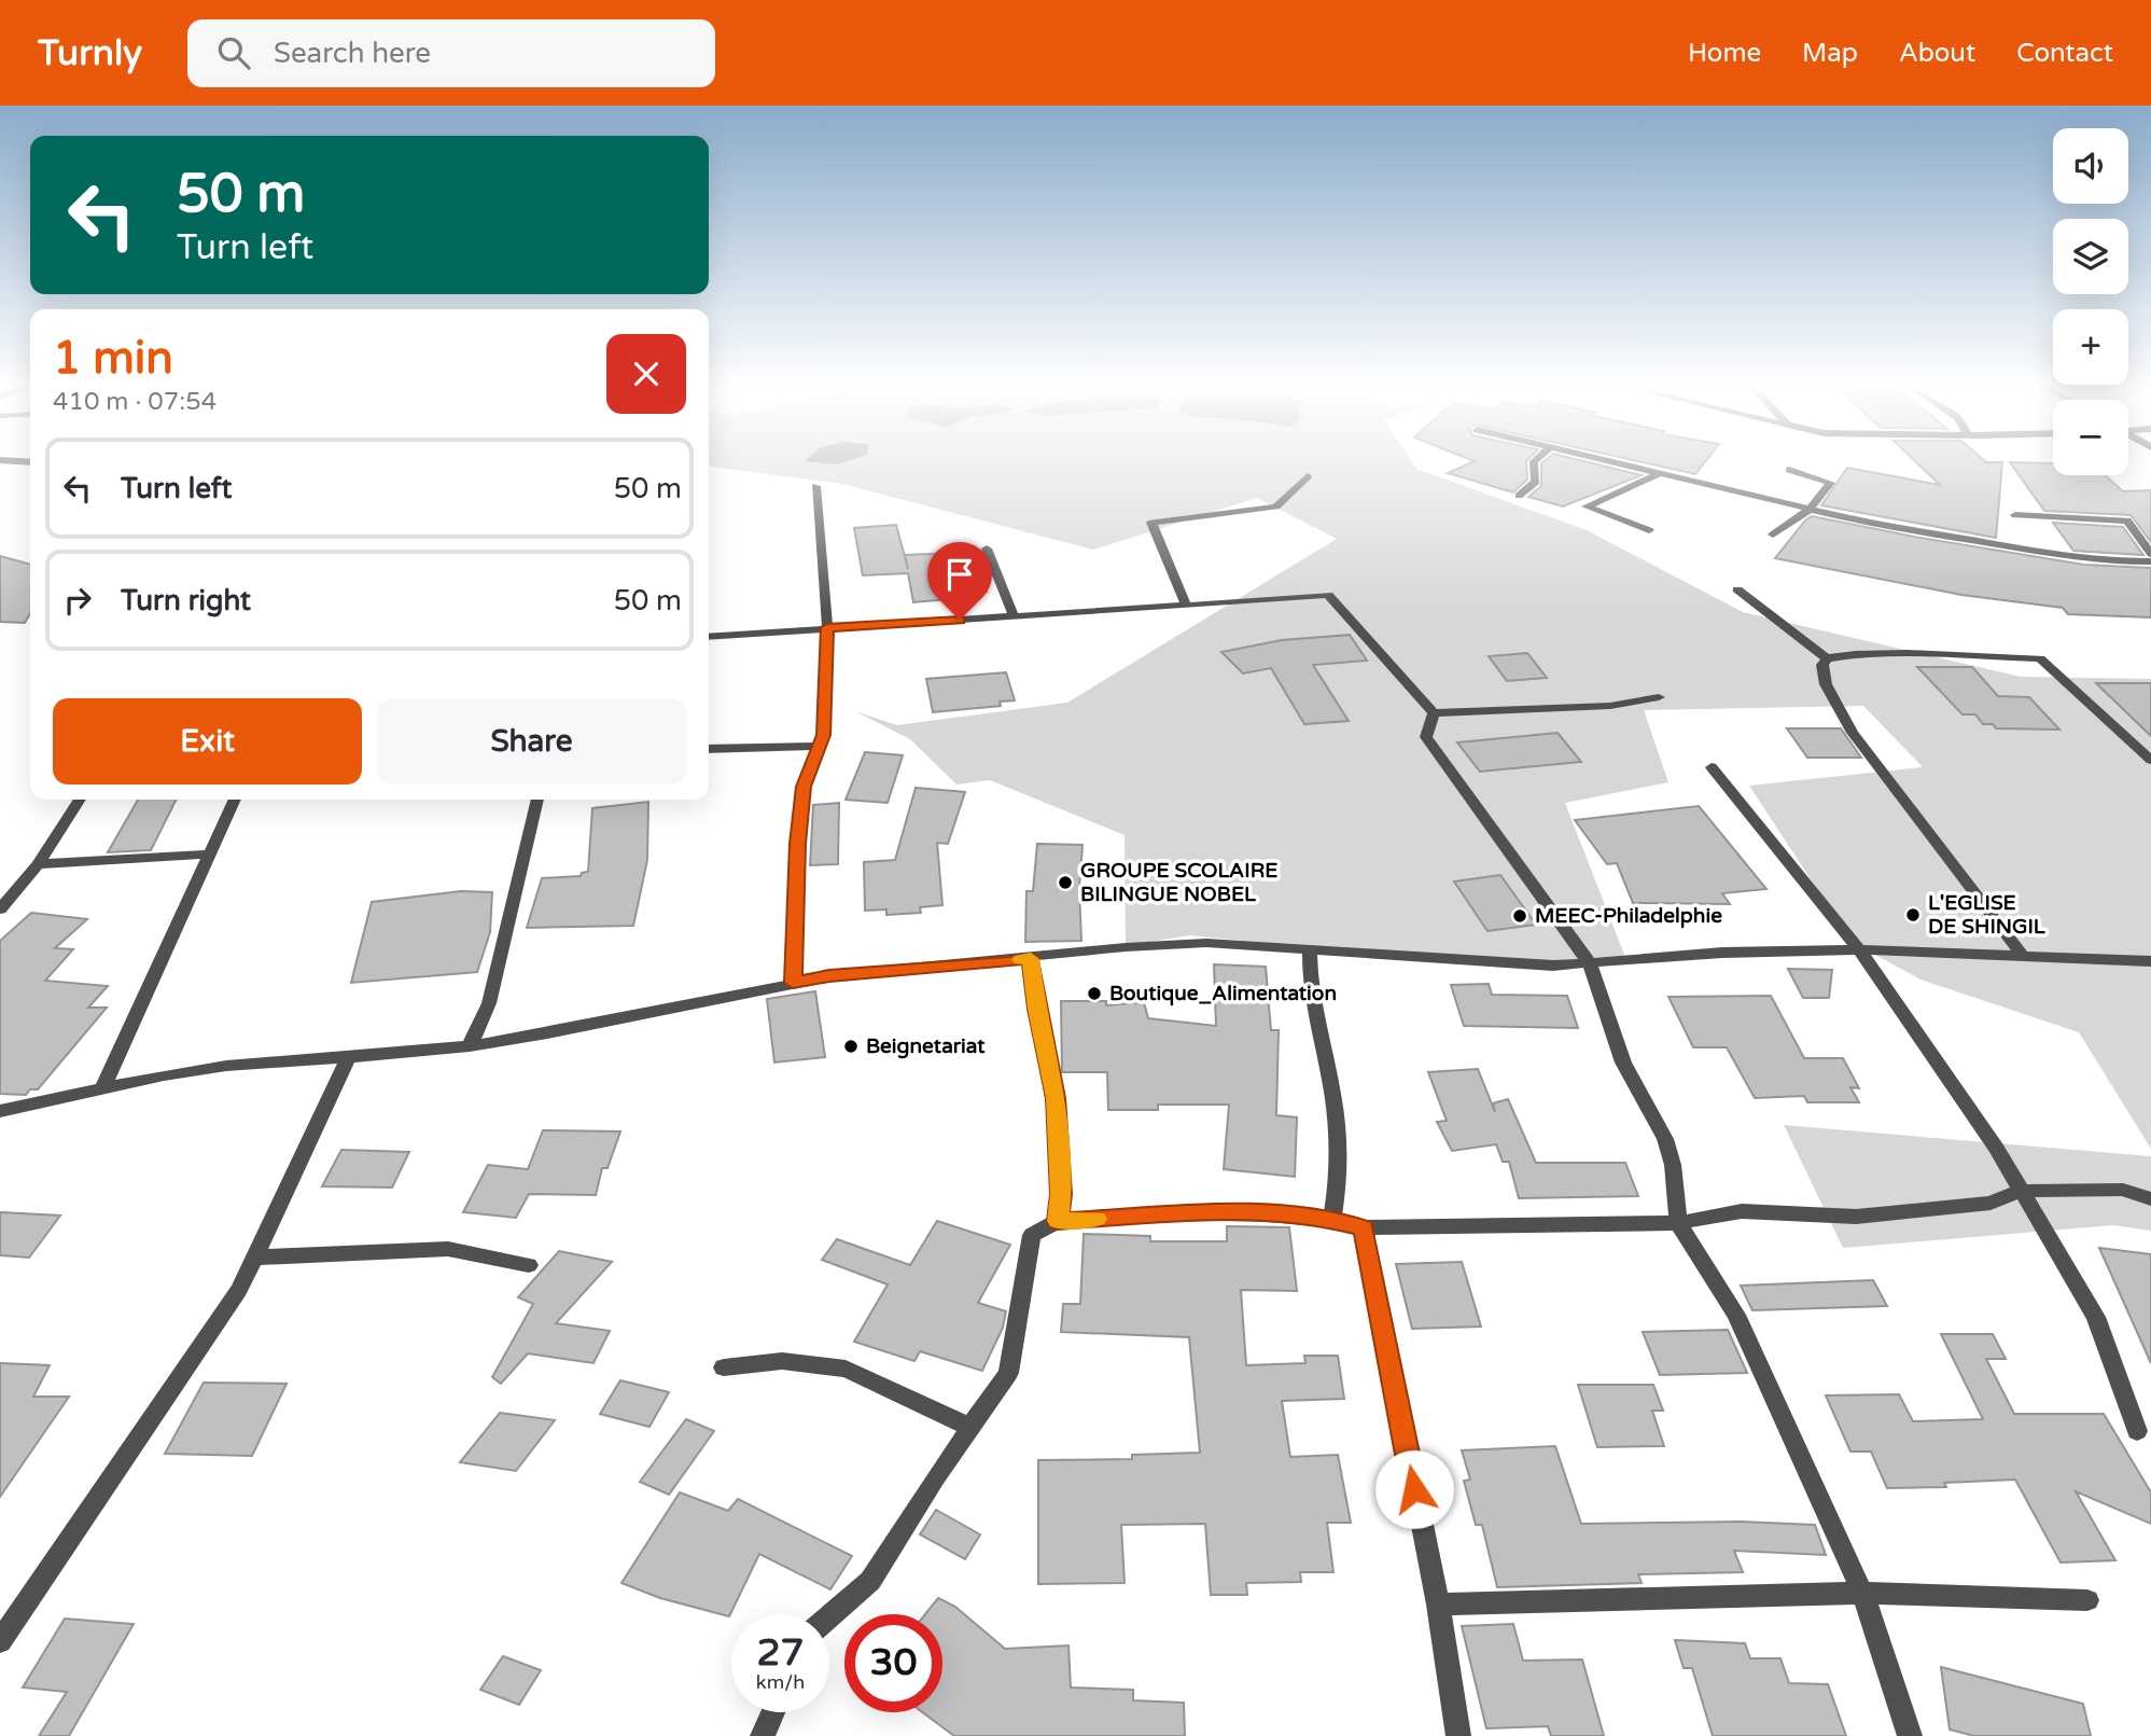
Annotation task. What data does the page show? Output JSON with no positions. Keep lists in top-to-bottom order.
{
  "places": [
    "GROUPE SCOLAIRE BILINGUE NOBEL",
    "L'EGLISE DE SHINGIL",
    "MEEC-Philadelphie",
    "Boutique_Alimentation",
    "Beignetariat"
  ],
  "page": {
    "header": "Turnly",
    "search": "Search here",
    "nav": [
      "Home",
      "Map",
      "About",
      "Contact"
    ],
    "map_buttons": ["+", "−"],
    "turn": ["50 m", "Turn left"],
    "heading": ["1 min", "410 m · 07:54"],
    "list": [
      {
        "name": "Turn left",
        "value": "50 m"
      },
      {
        "name": "Turn right",
        "value": "50 m"
      }
    ],
    "buttons": ["Exit", "Share"],
    "speed": "27 km/h",
    "limit": "30"
  }
}
